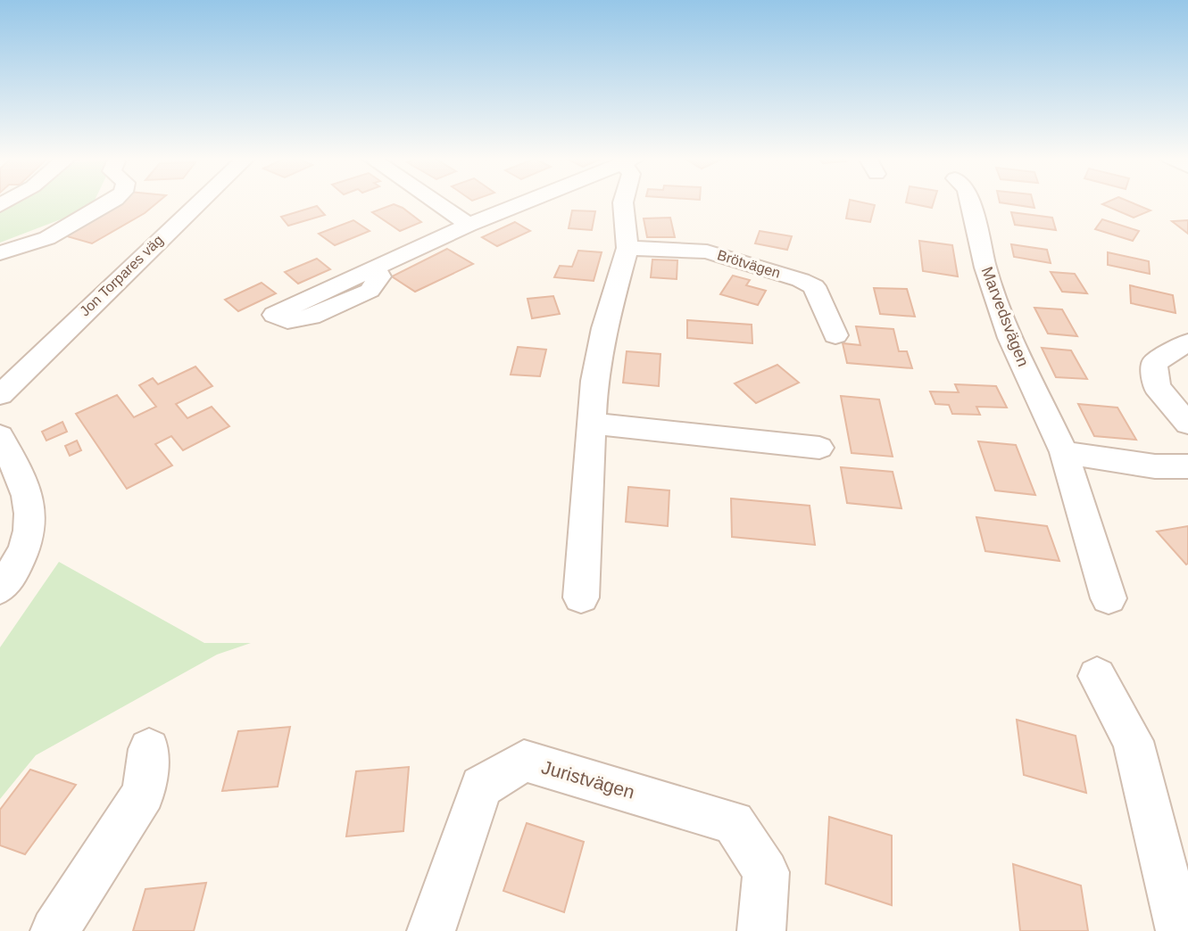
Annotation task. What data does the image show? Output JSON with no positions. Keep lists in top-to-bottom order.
{
  "streets": {
    "street": [
      "Brötvägen",
      "Jon Torpares väg",
      "Marvedsvägen",
      "Juristvägen"
    ]
  }
}
